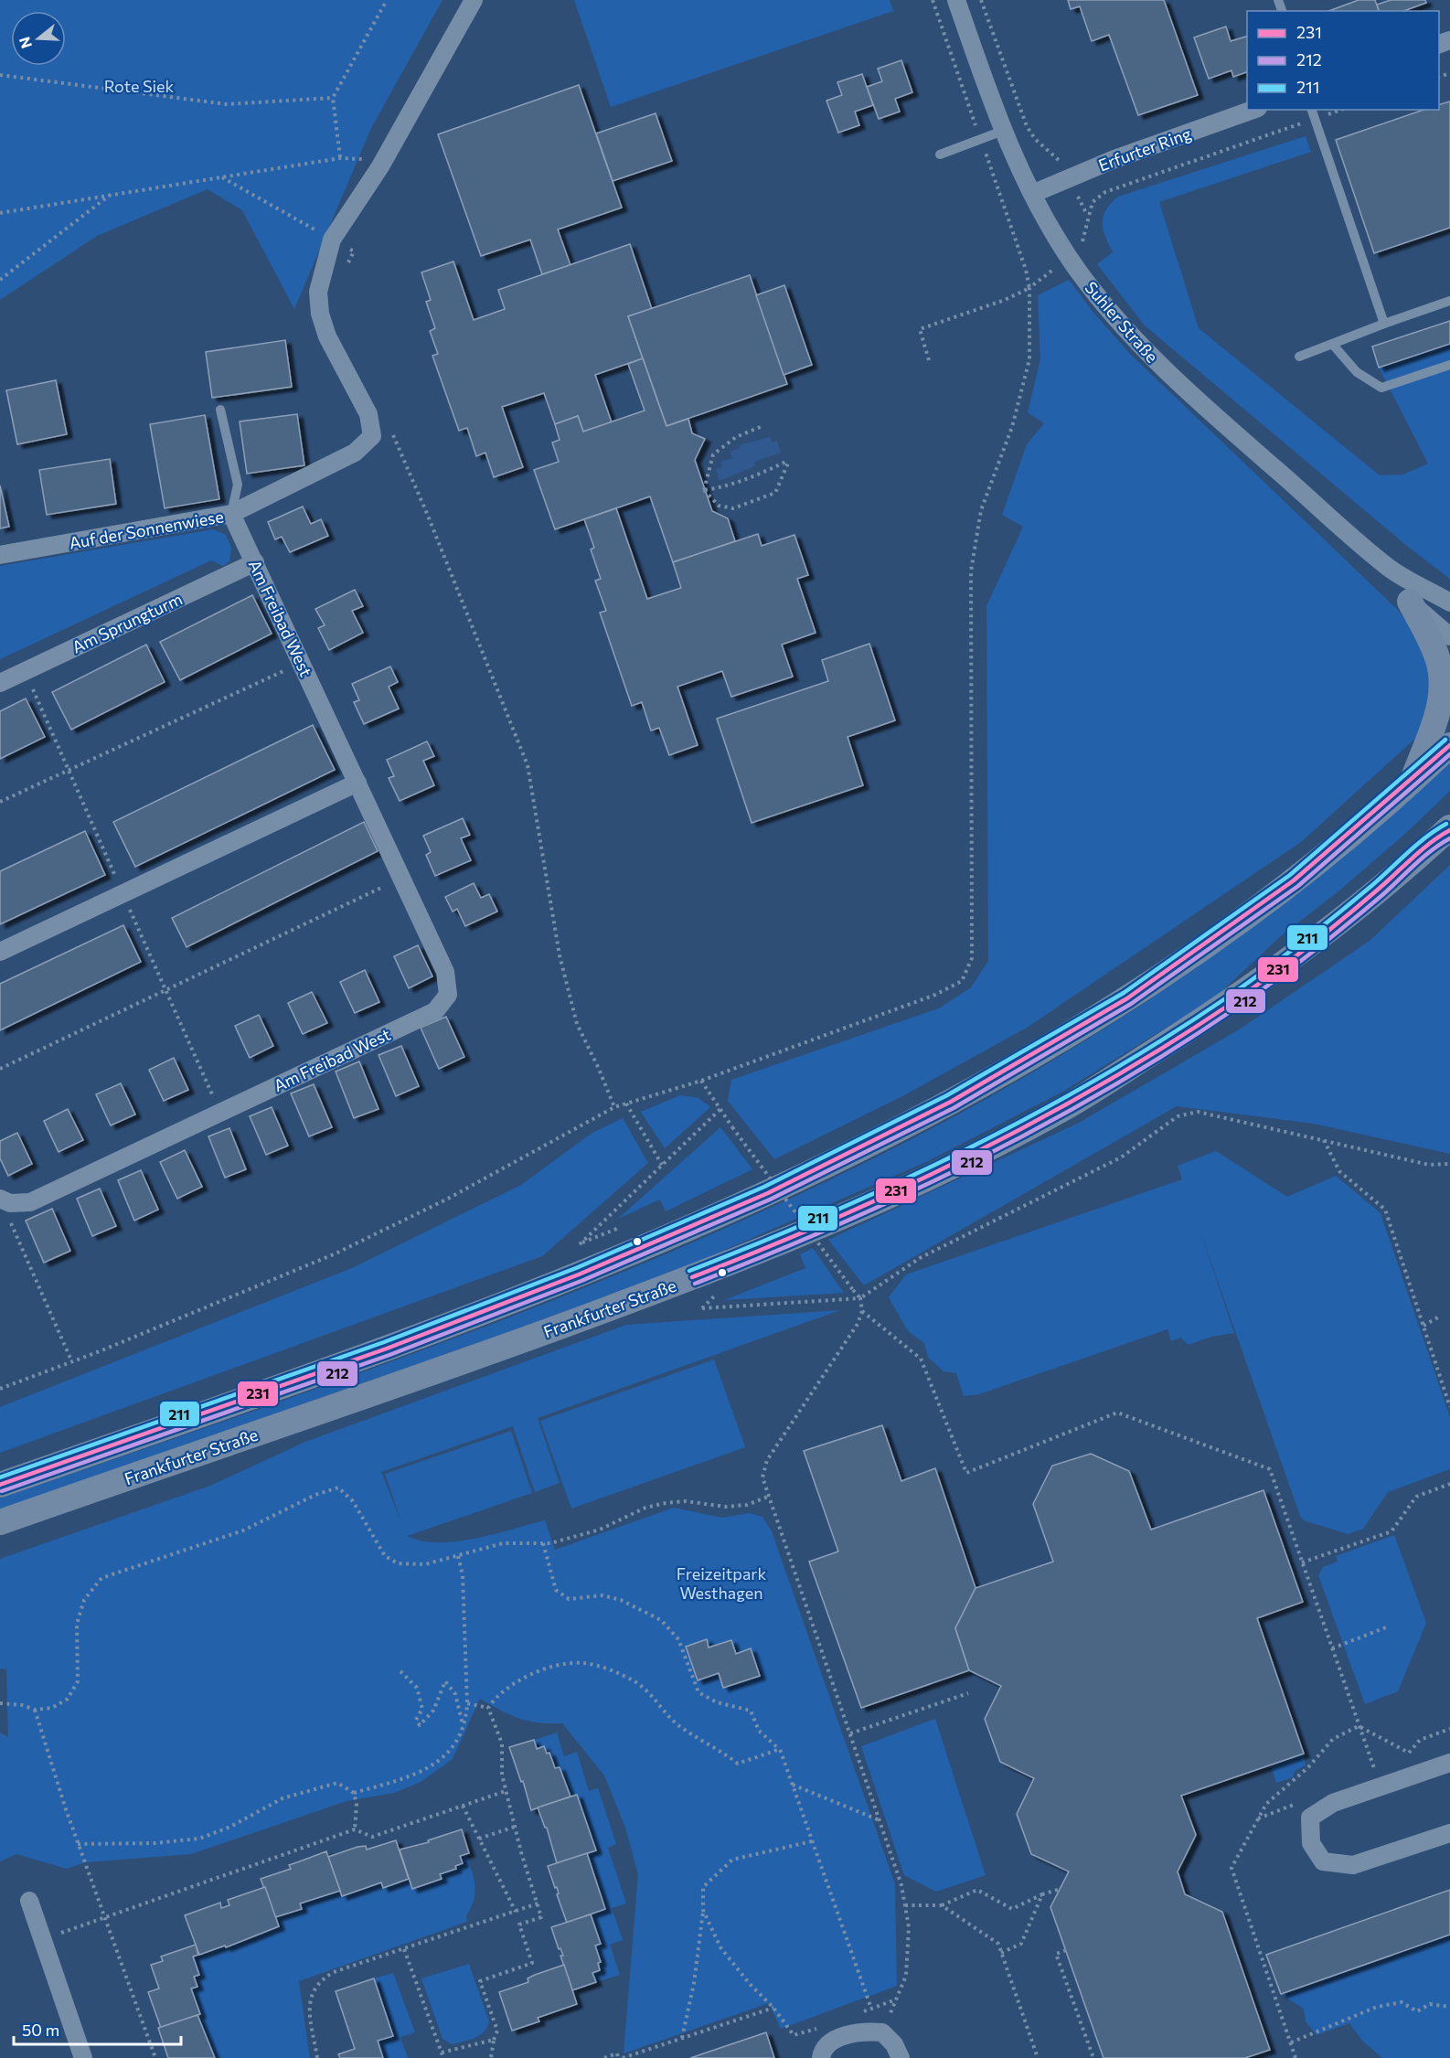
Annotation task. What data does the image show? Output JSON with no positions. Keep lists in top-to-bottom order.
{
  "streets": {
    "street": [
      "Erfurter Ring",
      "Suhler Straße",
      "Auf der Sonnenwiese",
      "Am Freibad West",
      "Am Sprungturm",
      "Frankfurter Straße"
    ]
  },
  "crossings": [
    ["Erfurter Ring", "Suhler Straße"],
    ["Auf der Sonnenwiese", "Am Freibad West"],
    ["Am Freibad West", "Am Sprungturm"]
  ],
  "parks": ["Rote Siek", "Freizeitpark Westhagen"],
  "lines": ["transit line 211", "transit line 231", "transit line 212"],
  "legend": ["231", "212", "211"],
  "scale_bar": "50 m",
  "north": "left"
}
